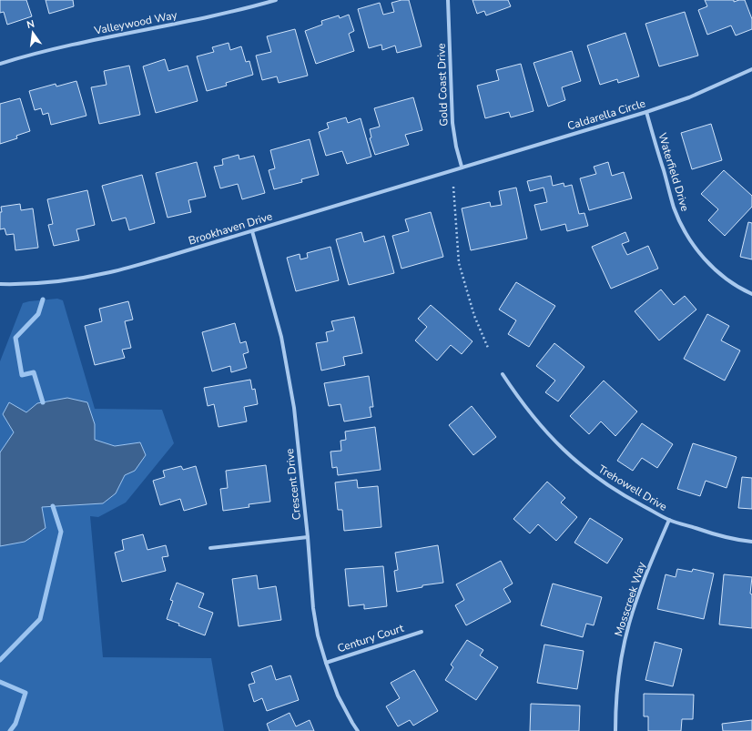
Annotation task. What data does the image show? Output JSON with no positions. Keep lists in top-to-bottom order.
{
  "streets": {
    "street": [
      "Valleywood Way",
      "Gold Coast Drive",
      "Caldarella Circle",
      "Waterfield Drive",
      "Brookhaven Drive",
      "Crescent Drive",
      "Trehowell Drive",
      "Mosscreek Way",
      "Century Court"
    ]
  },
  "crossings": [
    ["Gold Coast Drive", "Caldarella Circle"],
    ["Gold Coast Drive", "Brookhaven Drive"],
    ["Caldarella Circle", "Waterfield Drive"],
    ["Caldarella Circle", "Brookhaven Drive"],
    ["Brookhaven Drive", "Crescent Drive"],
    ["Crescent Drive", "Century Court"],
    ["Trehowell Drive", "Mosscreek Way"]
  ],
  "north": "top"
}
